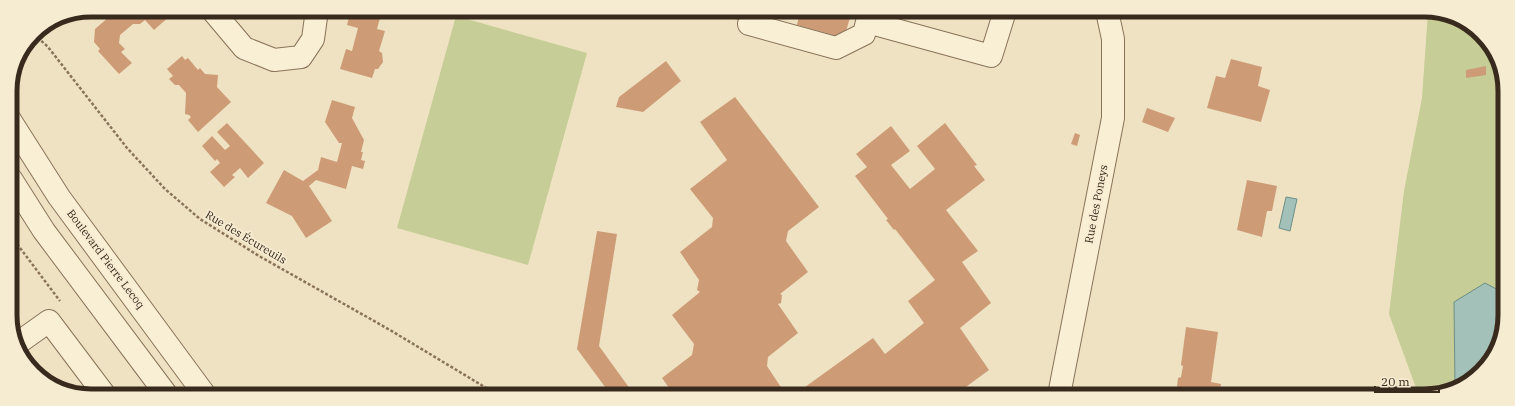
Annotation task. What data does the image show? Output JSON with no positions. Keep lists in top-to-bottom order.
{
  "streets": {
    "street": ["Rue des Poneys", "Boulevard Pierre Lecoq"],
    "path": ["Rue des Écureuils"]
  },
  "scale_bar": "20 m"
}
